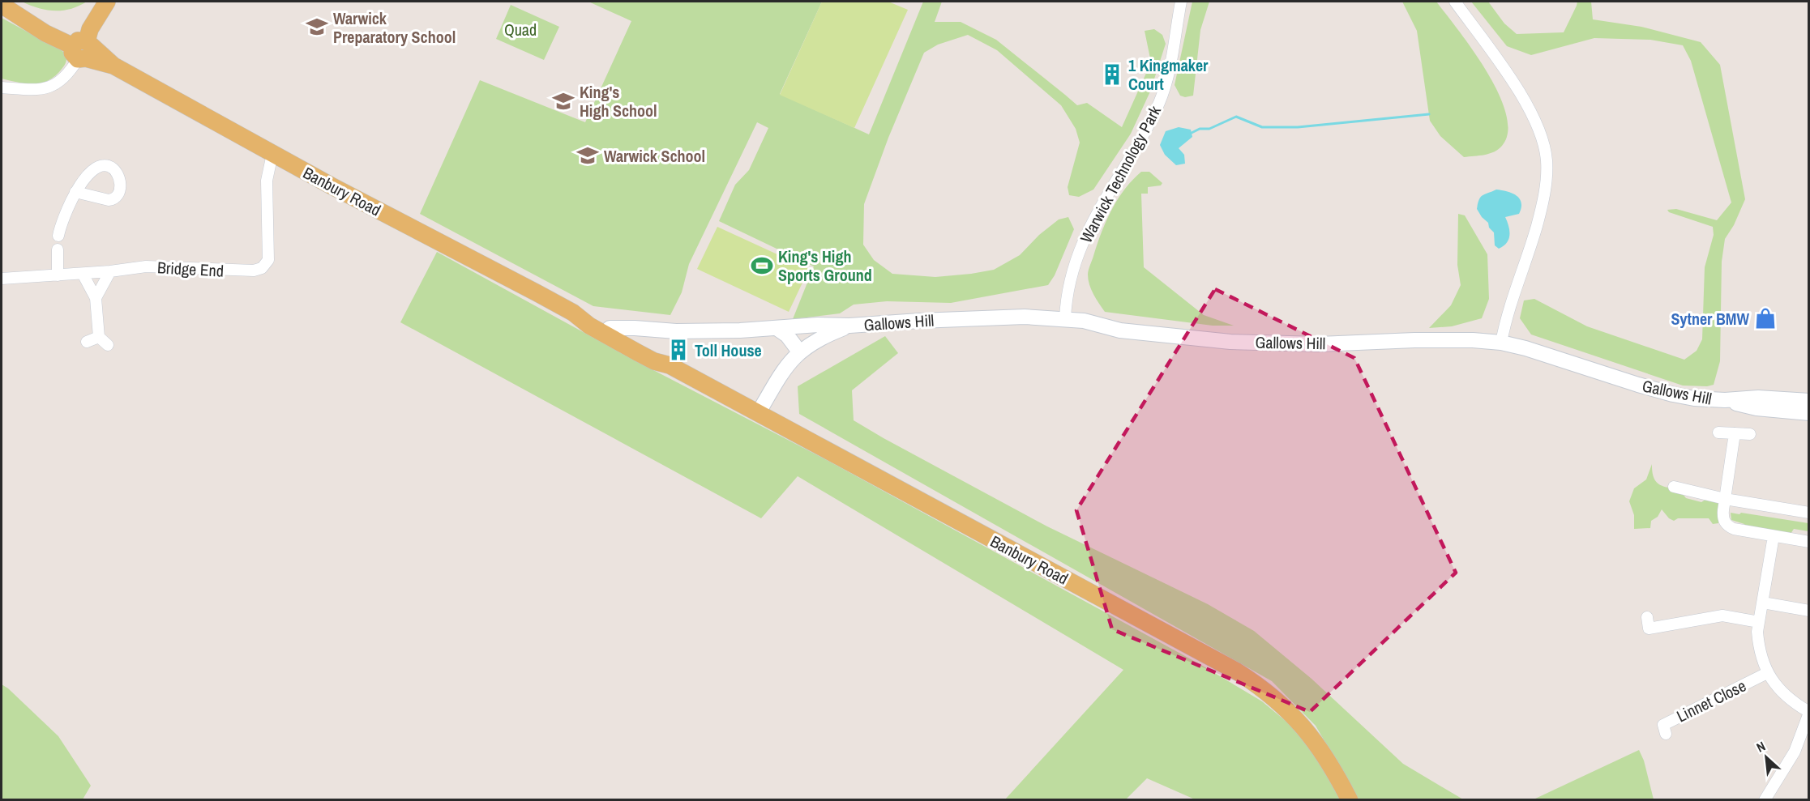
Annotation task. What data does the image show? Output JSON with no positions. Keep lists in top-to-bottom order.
{
  "streets": {
    "main road": ["Banbury Road"],
    "street": [
      "Warwick Technology Park",
      "Bridge End",
      "Gallows Hill",
      "Linnet Close"
    ]
  },
  "crossings": [
    ["Warwick Technology Park", "Gallows Hill"],
    ["Banbury Road", "Bridge End"],
    ["Banbury Road", "Gallows Hill"]
  ],
  "parks": ["Quad"],
  "places": {
    "school or university": ["Warwick Preparatory School", "King's High School", "Warwick School"],
    "building": ["1 Kingmaker Court", "Toll House"],
    "sports": ["King's High Sports Ground"],
    "shop": ["Sytner BMW"]
  },
  "north": "top left"
}
